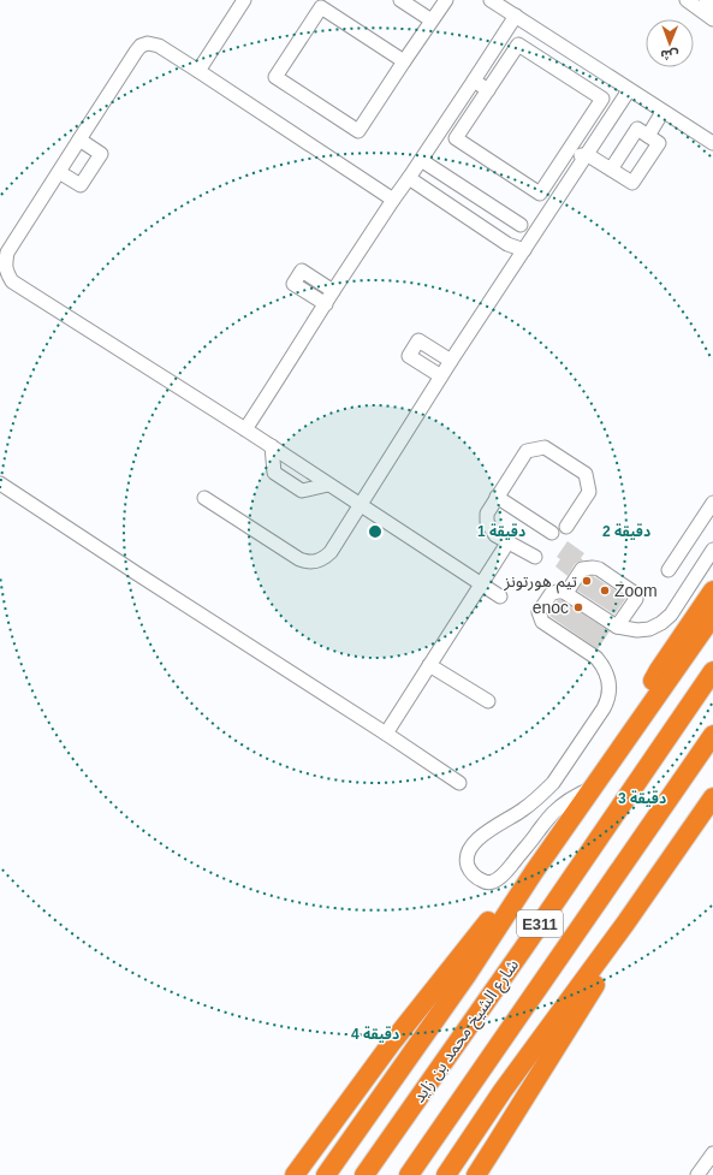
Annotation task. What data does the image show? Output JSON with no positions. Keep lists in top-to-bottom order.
{
  "streets": {
    "highway": ["E311", "شارع الشيخ محمد بن زايد"]
  },
  "places": ["تيم هورتونز", "Zoom", "enoc"],
  "north": "bottom",
  "rings": [
    "1 دقيقة",
    "2 دقيقة",
    "3 دقيقة",
    "4 دقيقة"
  ]
}
